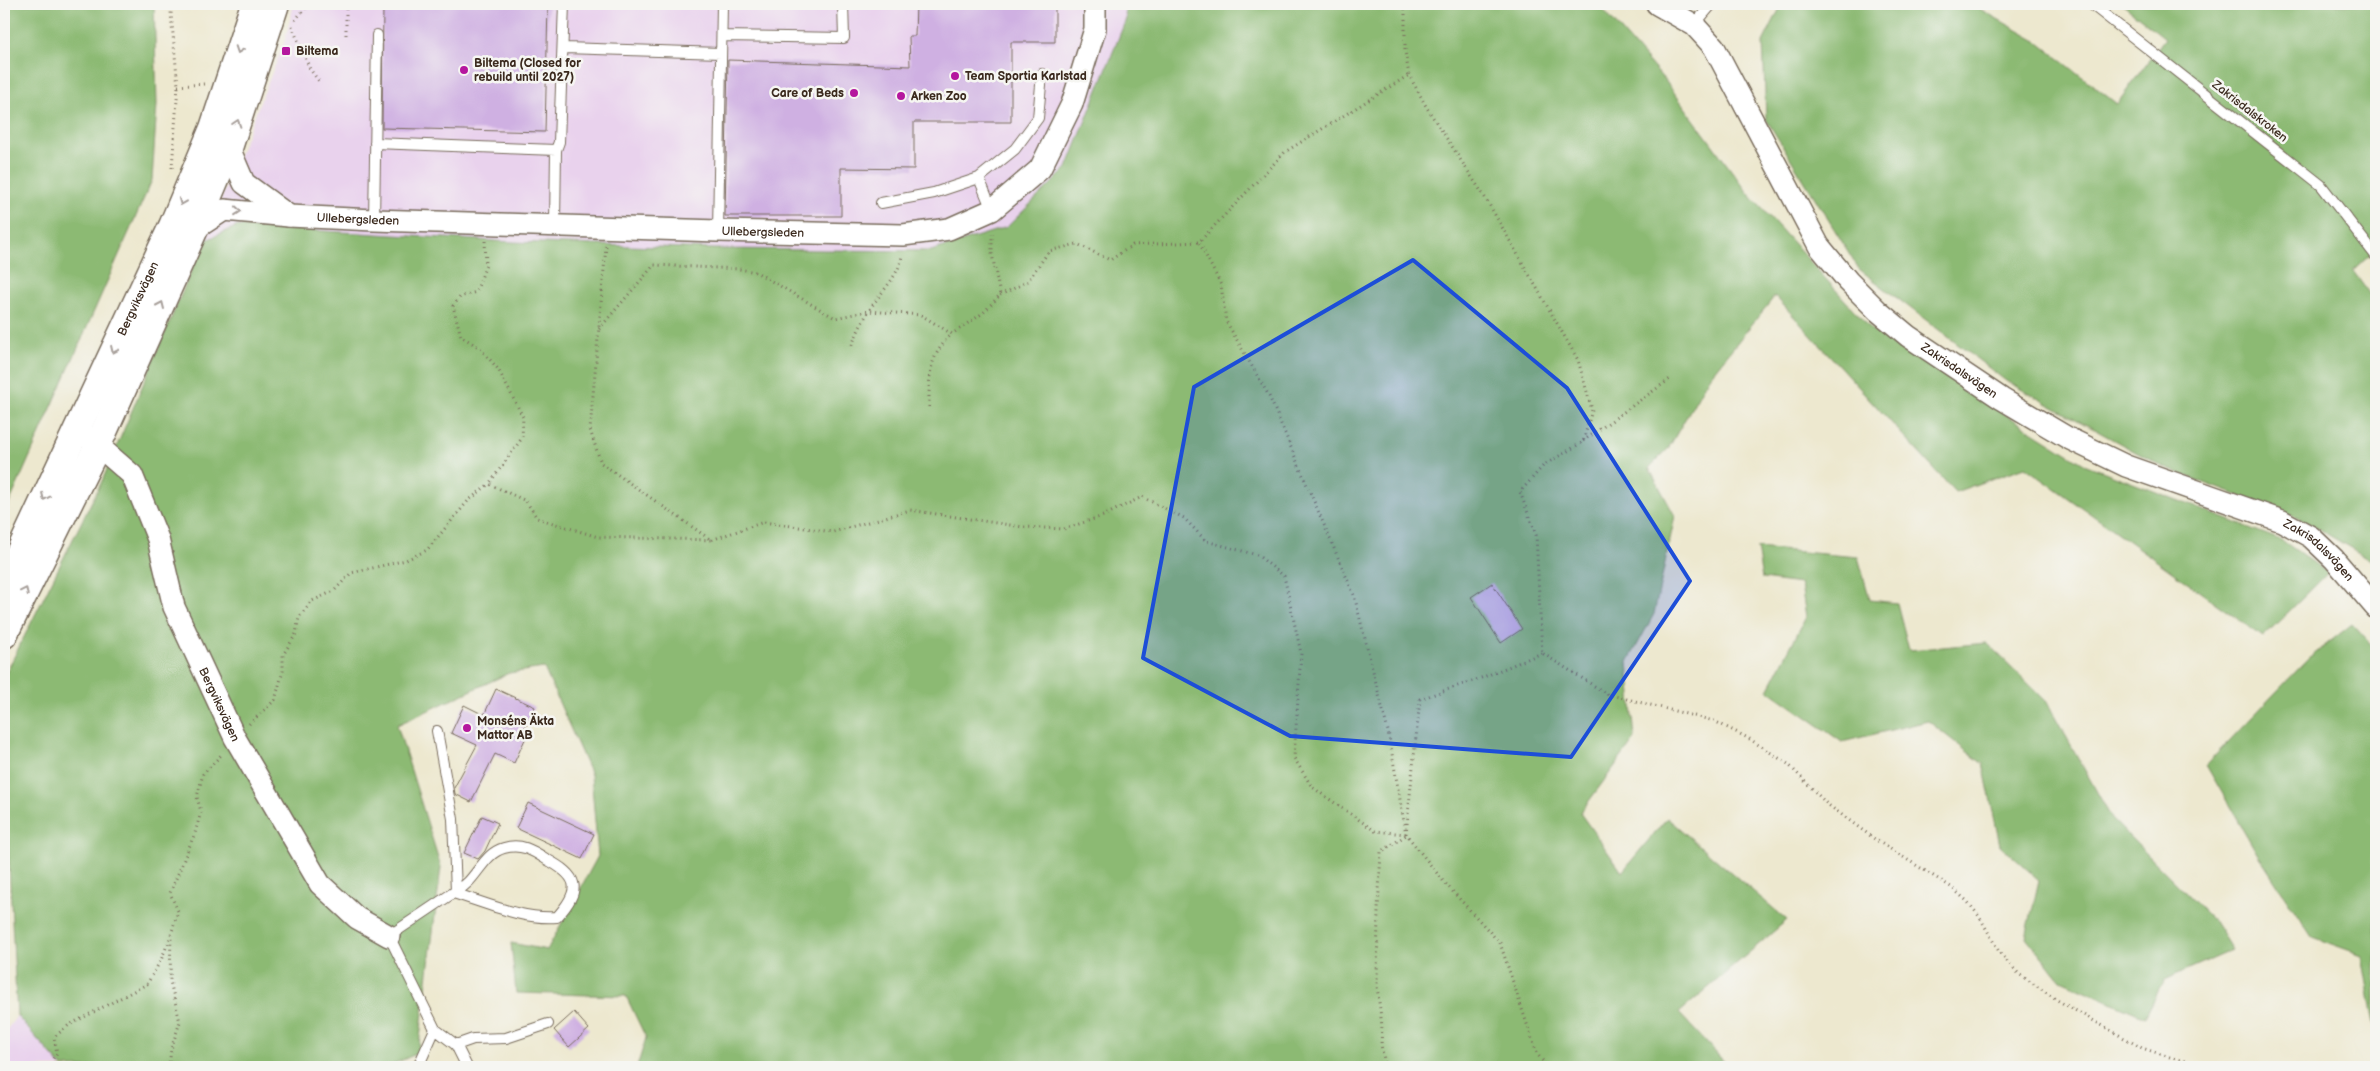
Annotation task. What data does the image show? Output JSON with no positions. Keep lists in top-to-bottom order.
{
  "streets": {
    "street": ["Ullebergsleden", "Bergviksvägen", "Zakrisdalsvägen"],
    "lane": ["Zakrisdalskroken"]
  },
  "crossings": [
    ["Ullebergsleden", "Bergviksvägen"]
  ],
  "places": {
    "transit": ["Biltema"],
    "other": [
      "Biltema (Closed for rebuild until 2027)",
      "Team Sportia Karlstad",
      "Care of Beds",
      "Arken Zoo",
      "Monséns Äkta Mattor AB"
    ]
  }
}
